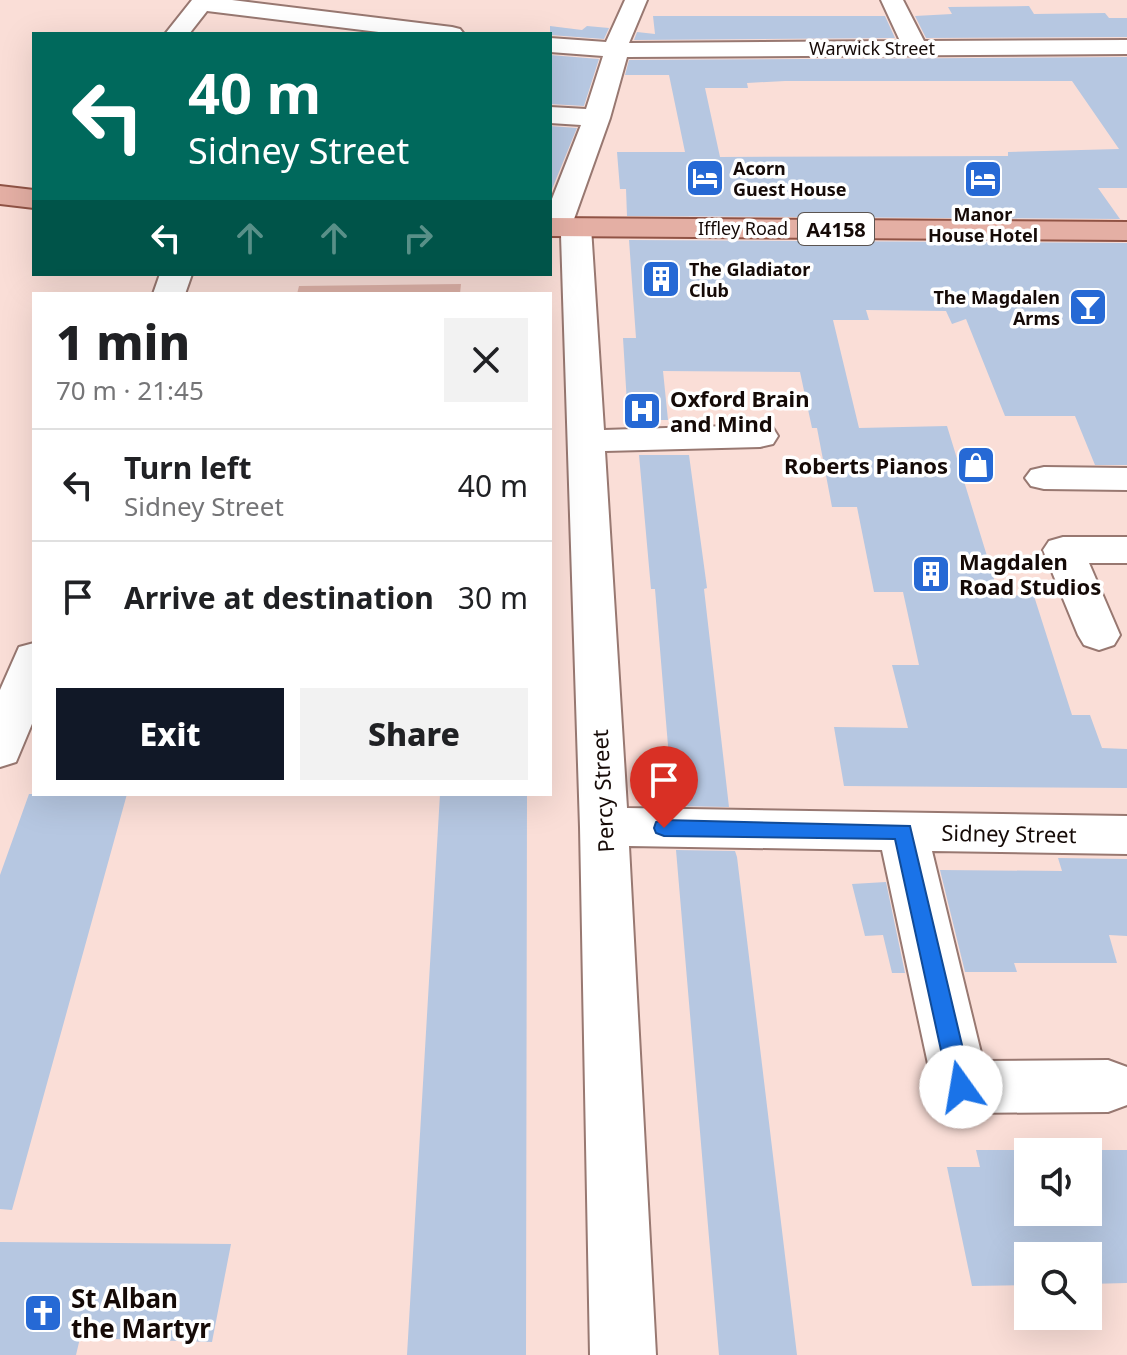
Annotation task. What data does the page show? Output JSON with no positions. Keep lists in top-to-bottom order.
{
  "streets": {
    "main road": ["Iffley Road", "A4158"],
    "street": ["Warwick Street", "Percy Street", "Sidney Street"]
  },
  "crossings": [
    ["Iffley Road", "Percy Street"],
    ["Percy Street", "Sidney Street"]
  ],
  "places": {
    "hotel": ["Acorn Guest House", "Manor House Hotel"],
    "building": ["The Gladiator Club", "Magdalen Road Studios"],
    "bar": ["The Magdalen Arms"],
    "hospital": ["Oxford Brain and Mind"],
    "shop": ["Roberts Pianos"],
    "church": ["St Alban the Martyr"]
  },
  "page": {
    "turn": ["40 m", "Sidney Street"],
    "heading": ["1 min", "70 m · 21:45"],
    "list": [
      {
        "name": "Turn left",
        "note": "Sidney Street",
        "value": "40 m"
      },
      {
        "name": "Arrive at destination",
        "value": "30 m"
      }
    ],
    "buttons": ["Exit", "Share"]
  }
}
